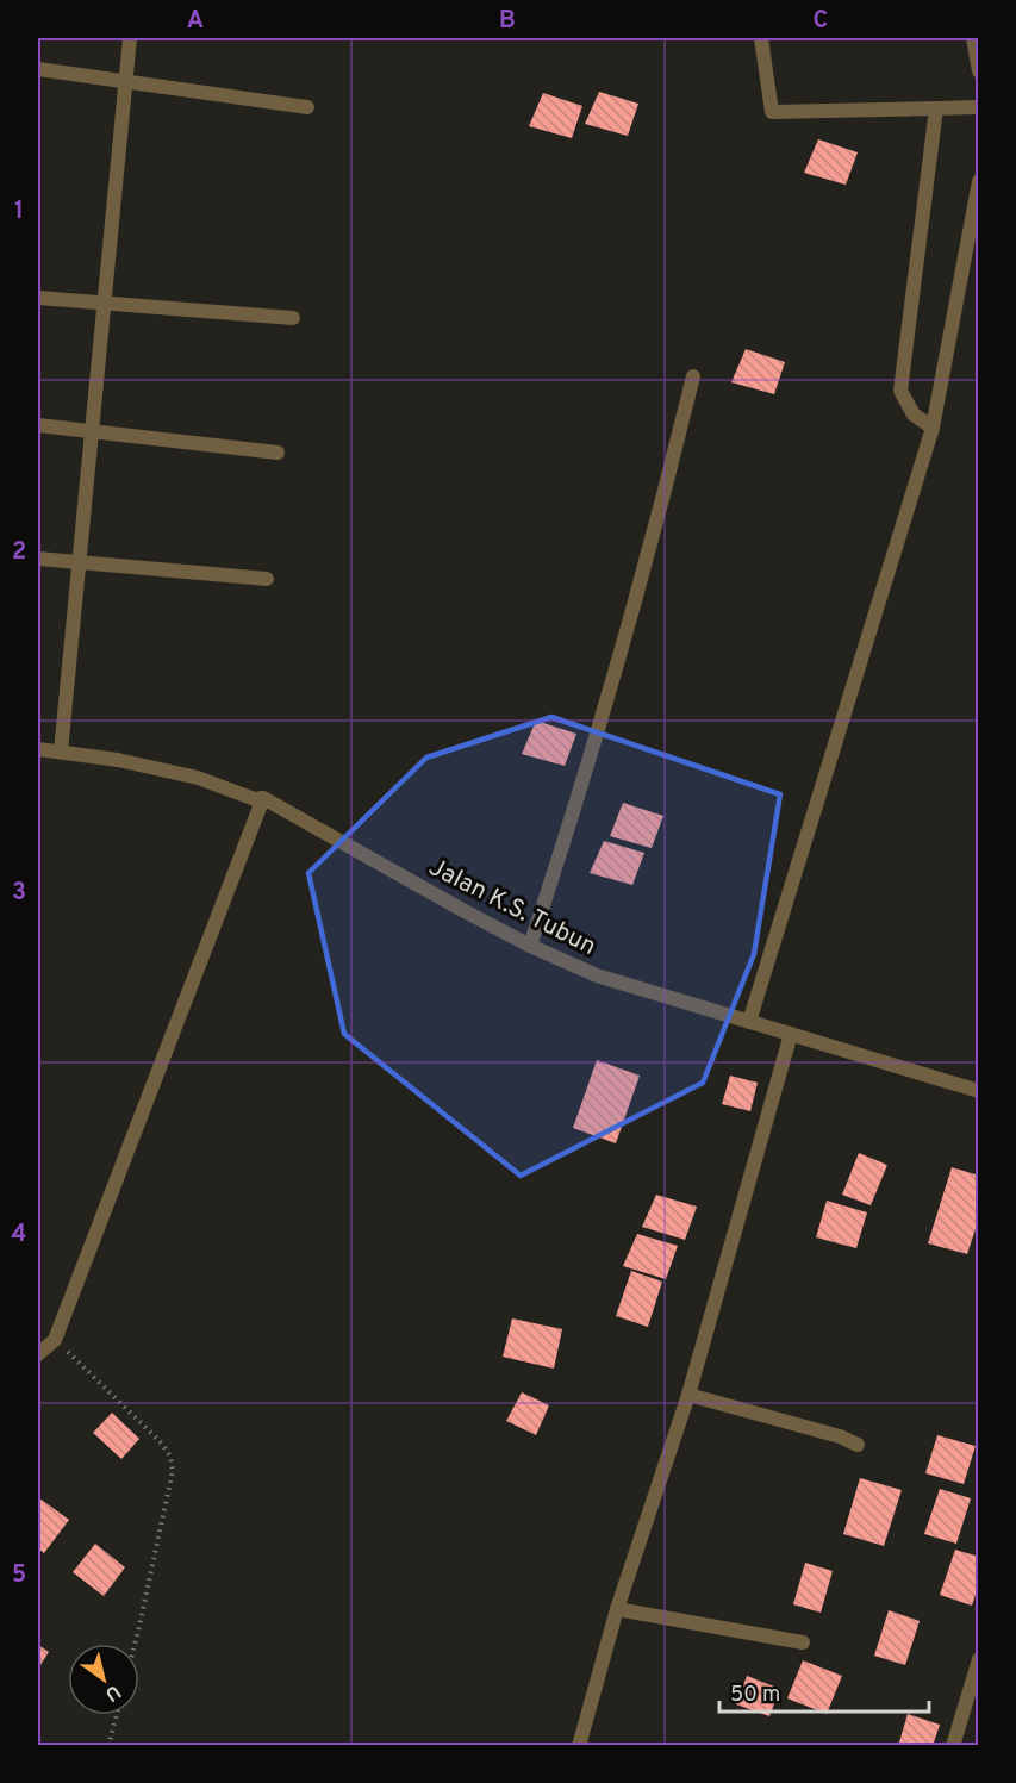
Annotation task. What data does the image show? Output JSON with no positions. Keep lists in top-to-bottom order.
{
  "streets": {
    "street": ["Jalan K.S. Tubun"]
  },
  "scale_bar": "50 m",
  "north": "bottom right",
  "grid": {
    "columns": ["A", "B", "C"],
    "rows": [
      "1",
      "2",
      "3",
      "4",
      "5"
    ]
  }
}
